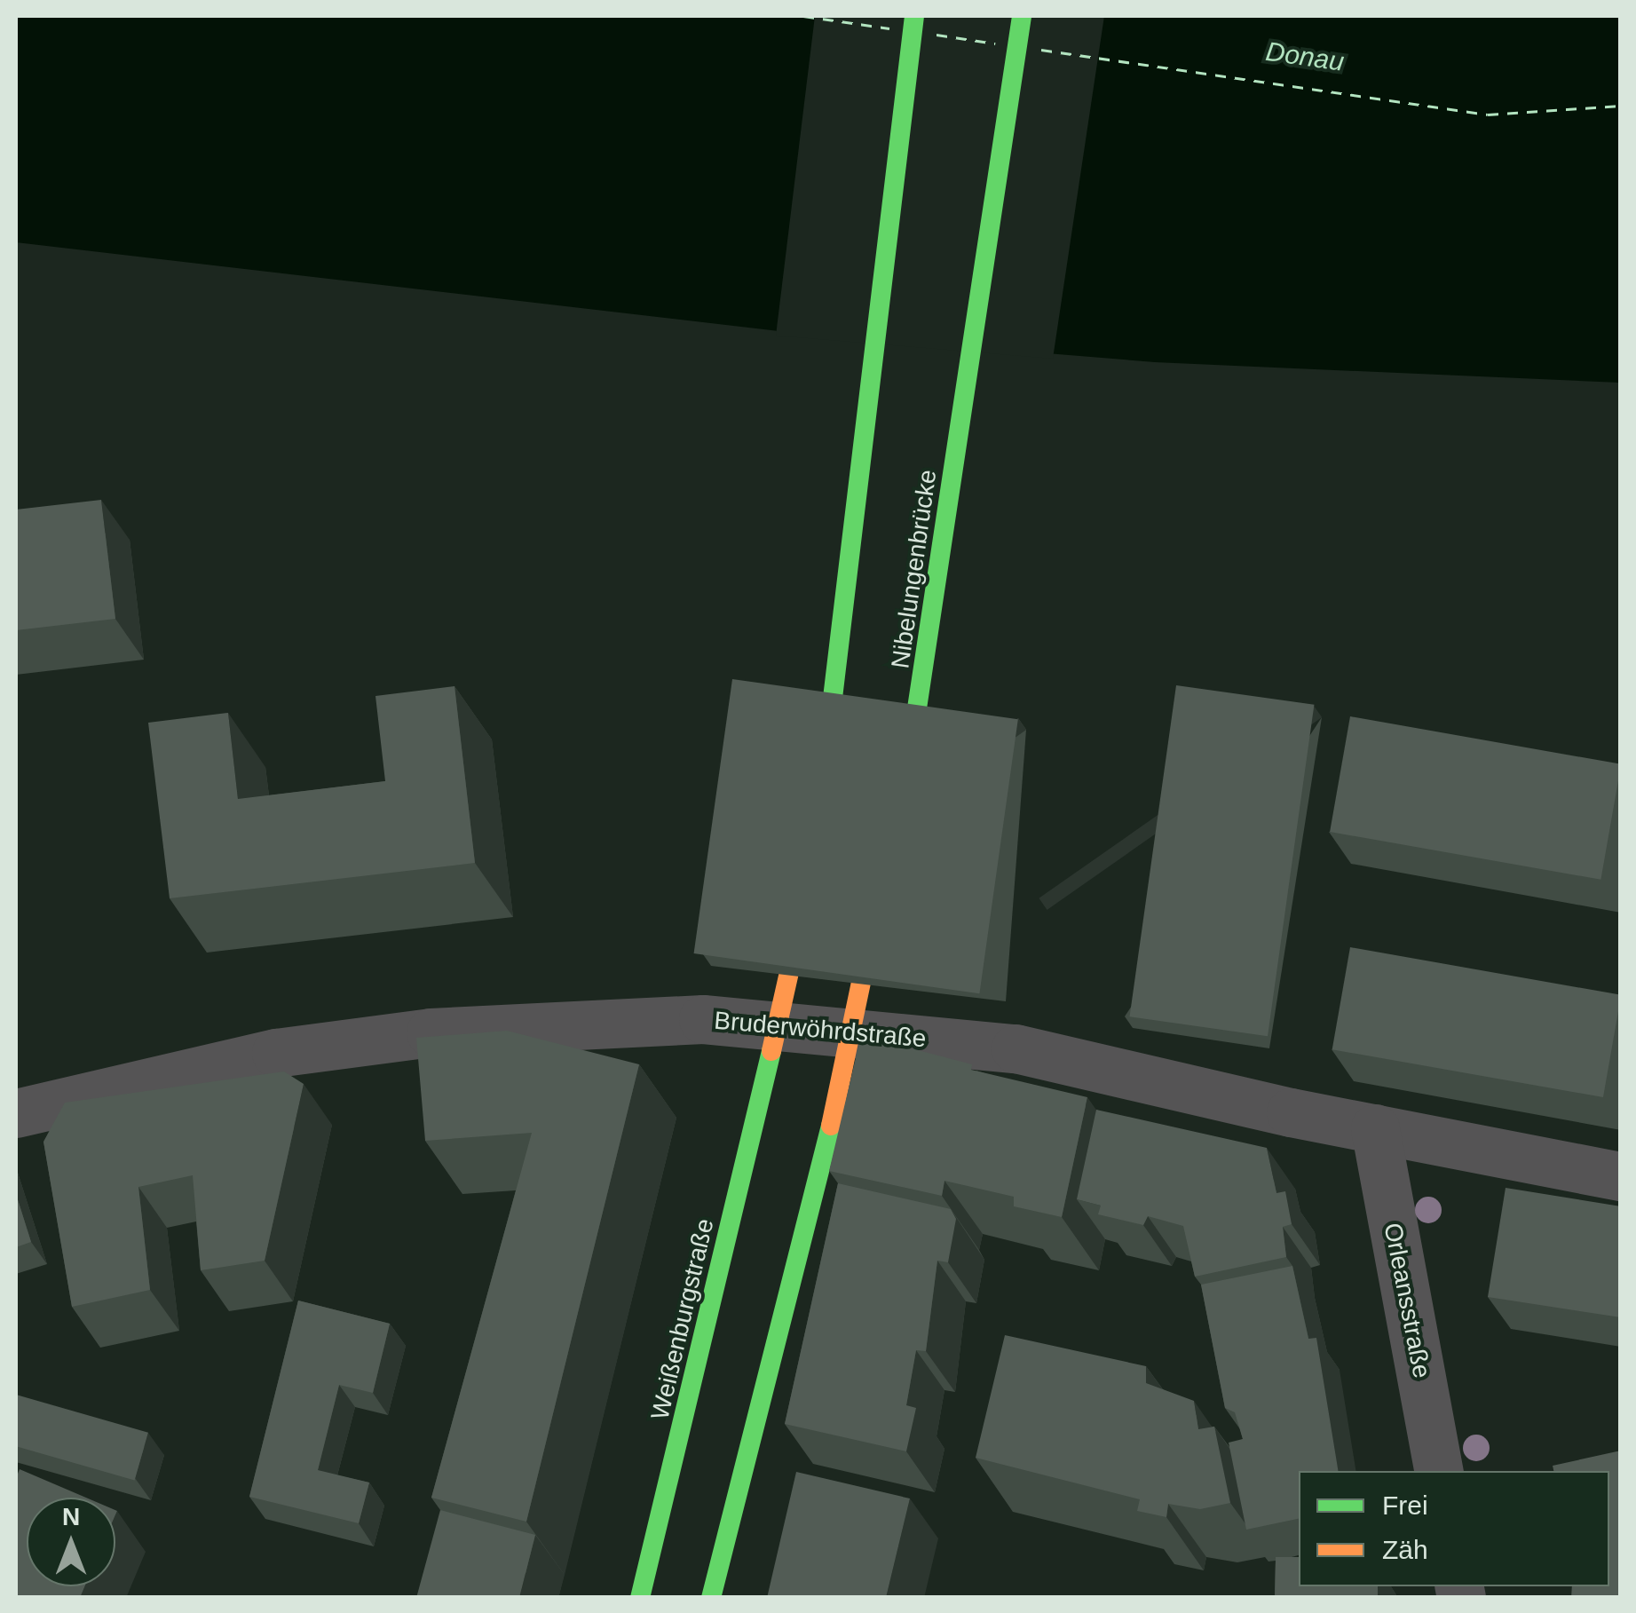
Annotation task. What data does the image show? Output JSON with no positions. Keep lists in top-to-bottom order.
{
  "streets": {
    "main road": ["Nibelungenbrücke", "Weißenburgstraße"],
    "street": ["Bruderwöhrdstraße", "Orleansstraße"]
  },
  "crossings": [
    ["Bruderwöhrdstraße", "Orleansstraße"]
  ],
  "water": ["Donau"],
  "legend": ["Frei", "Zäh"],
  "north": "top"
}
